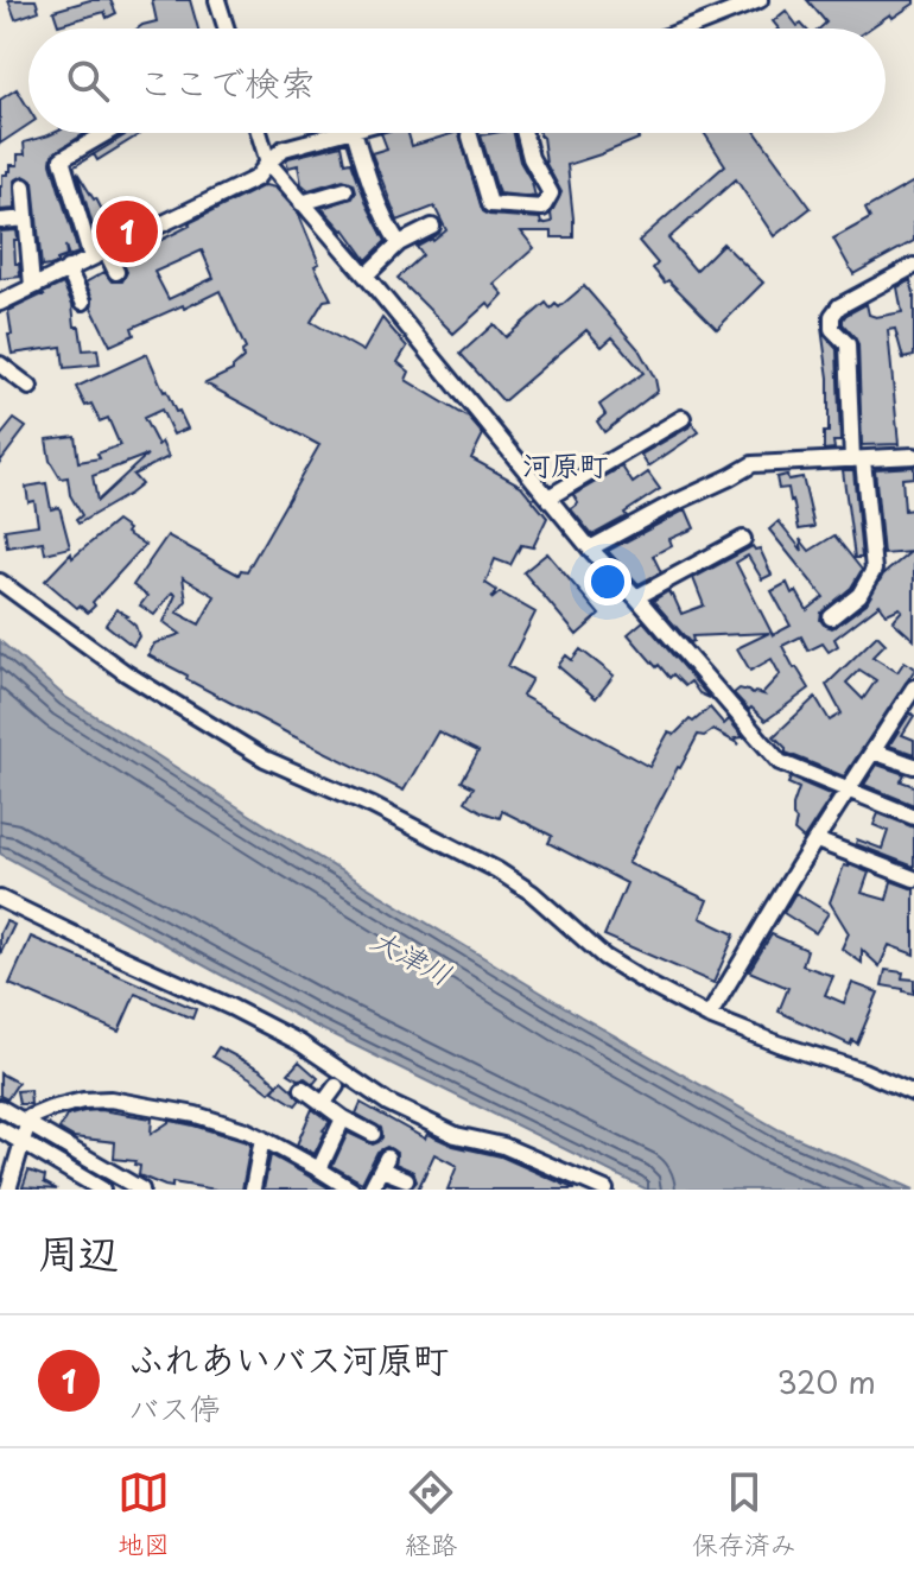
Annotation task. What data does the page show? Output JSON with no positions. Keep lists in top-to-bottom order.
{
  "districts": ["河原町"],
  "water": ["大津川"],
  "page": {
    "search": "ここで検索",
    "pins": "1",
    "heading": "周辺",
    "list": [
      {
        "mark": "1",
        "name": "ふれあいバス河原町",
        "note": "バス停",
        "value": "320 m"
      }
    ],
    "nav": ["地図", "経路", "保存済み"]
  }
}
